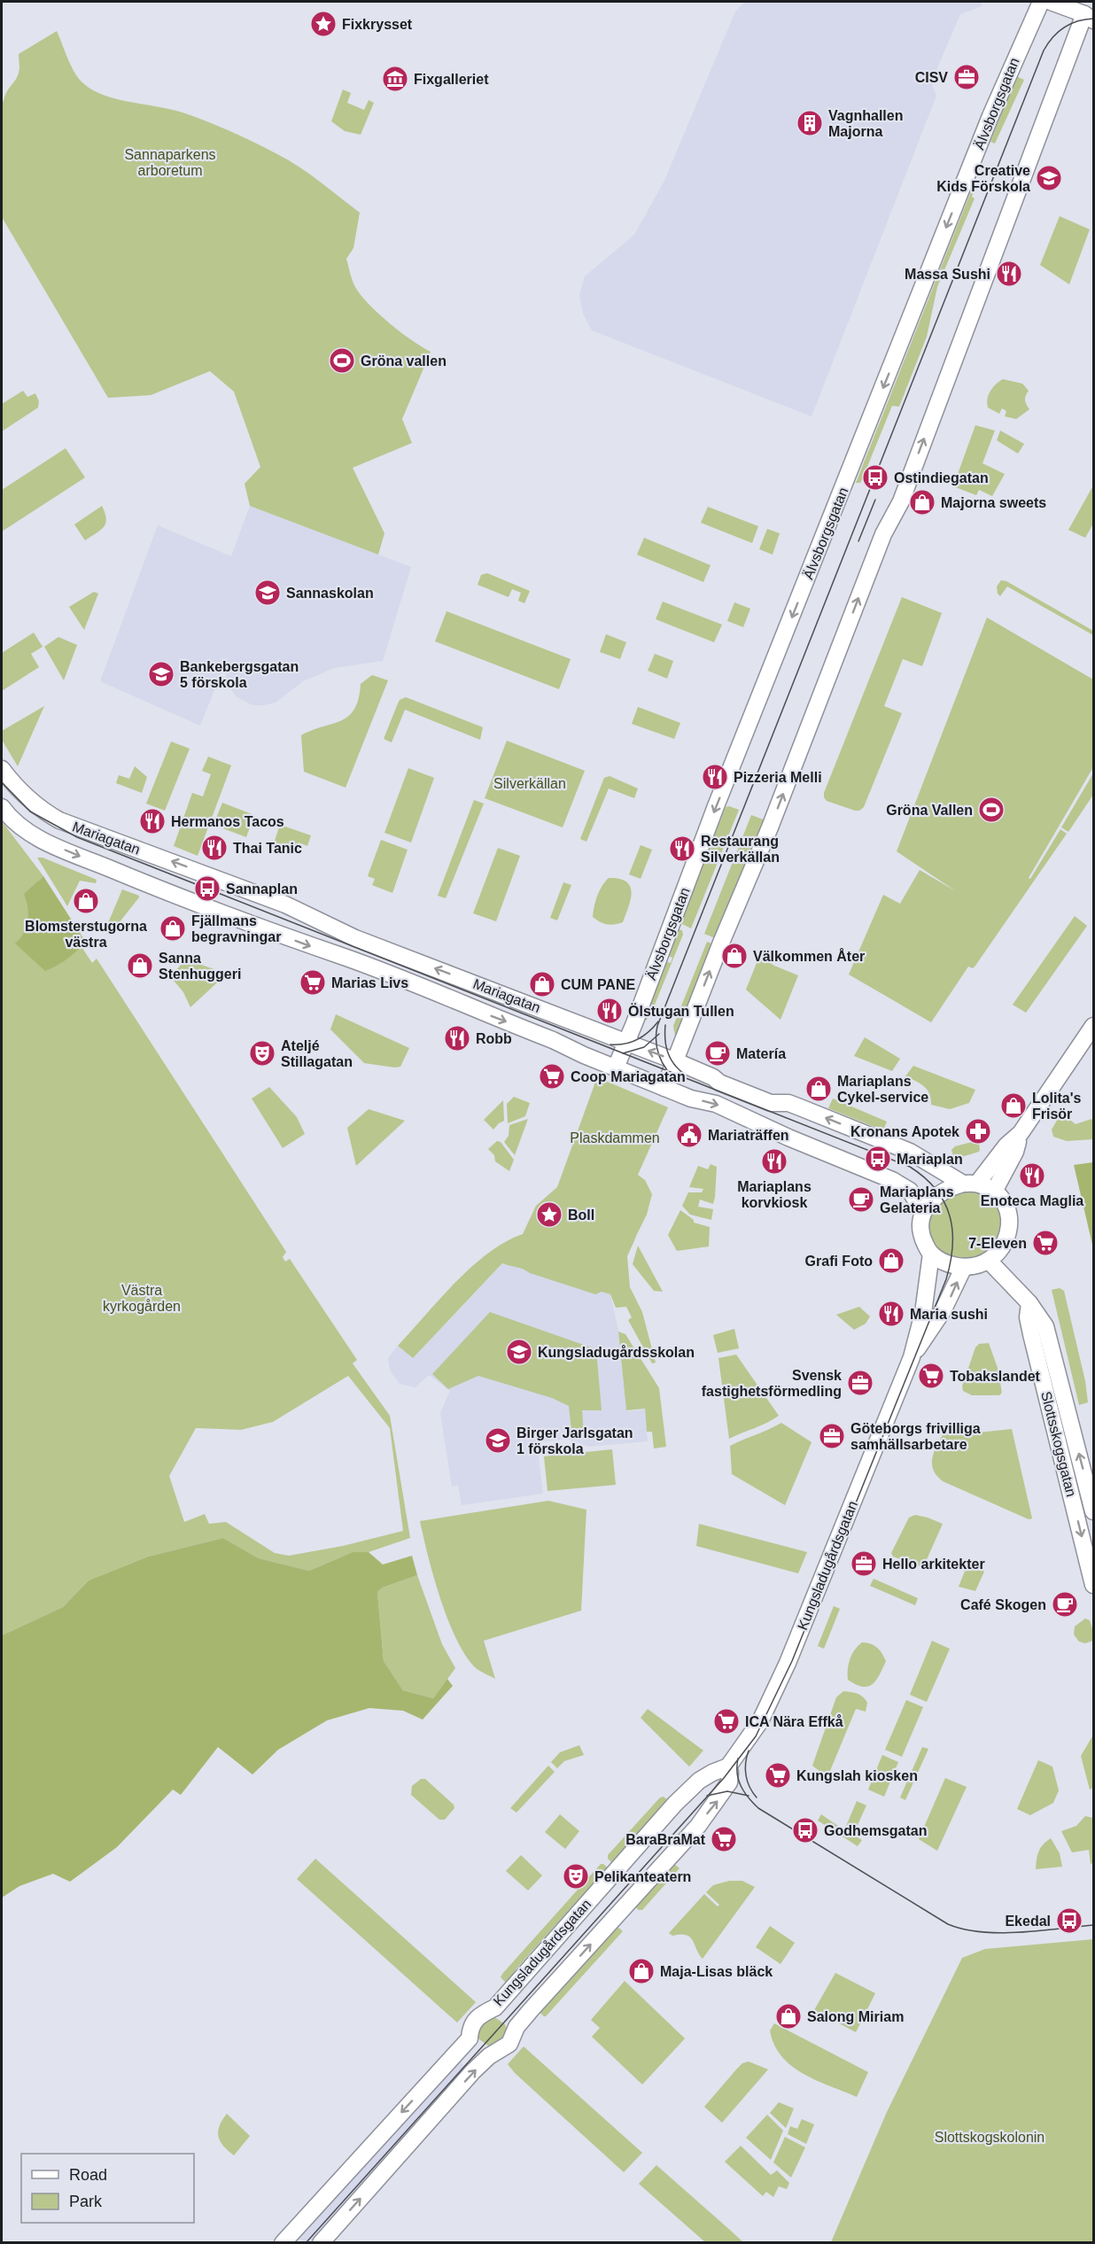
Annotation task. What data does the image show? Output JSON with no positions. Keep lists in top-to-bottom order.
{
  "streets": {
    "street": [
      "Älvsborgsgatan",
      "Mariagatan",
      "Slottsskogsgatan",
      "Kungsladugårdsgatan"
    ]
  },
  "crossings": [
    ["Älvsborgsgatan", "Mariagatan"],
    ["Mariagatan", "Slottsskogsgatan"],
    ["Mariagatan", "Kungsladugårdsgatan"],
    ["Slottsskogsgatan", "Kungsladugårdsgatan"]
  ],
  "parks": [
    "Sannaparkens arboretum",
    "Silverkällan",
    "Plaskdammen",
    "Västra kyrkogården",
    "Slottskogskolonin"
  ],
  "places": {
    "place": ["Fixkrysset", "Boll"],
    "office": [
      "CISV",
      "Svensk fastighetsförmedling",
      "Göteborgs frivilliga samhällsarbetare",
      "Hello arkitekter"
    ],
    "museum": ["Fixgalleriet"],
    "building": ["Vagnhallen Majorna"],
    "school or university": [
      "Creative Kids Förskola",
      "Sannaskolan",
      "Bankebergsgatan 5 förskola",
      "Kungsladugårdsskolan",
      "Birger Jarlsgatan 1 förskola"
    ],
    "restaurant": [
      "Massa Sushi",
      "Pizzeria Melli",
      "Hermanos Tacos",
      "Thai Tanic",
      "Restaurang Silverkällan",
      "Ölstugan Tullen",
      "Robb",
      "Mariaplans korvkiosk",
      "Enoteca Maglia",
      "Maria sushi"
    ],
    "sports": ["Gröna vallen", "Gröna Vallen"],
    "bus stop": [
      "Ostindiegatan",
      "Sannaplan",
      "Mariaplan",
      "Godhemsgatan",
      "Ekedal"
    ],
    "shop": [
      "Majorna sweets",
      "Blomsterstugorna västra",
      "Fjällmans begravningar",
      "Välkommen Åter",
      "Sanna Stenhuggeri",
      "CUM PANE",
      "Mariaplans Cykel-service",
      "Lolita's Frisör",
      "Grafi Foto",
      "Maja-Lisas bläck",
      "Salong Miriam"
    ],
    "supermarket": [
      "Marias Livs",
      "Coop Mariagatan",
      "7-Eleven",
      "Tobakslandet",
      "ICA Nära Effkå",
      "Kungslah kiosken",
      "BaraBraMat"
    ],
    "theatre": ["Ateljé Stillagatan", "Pelikanteatern"],
    "cafe": ["Matería", "Mariaplans Gelateria", "Café Skogen"],
    "pharmacy": ["Kronans Apotek"],
    "public building": ["Mariaträffen"]
  },
  "legend": ["Road", "Park"]
}
